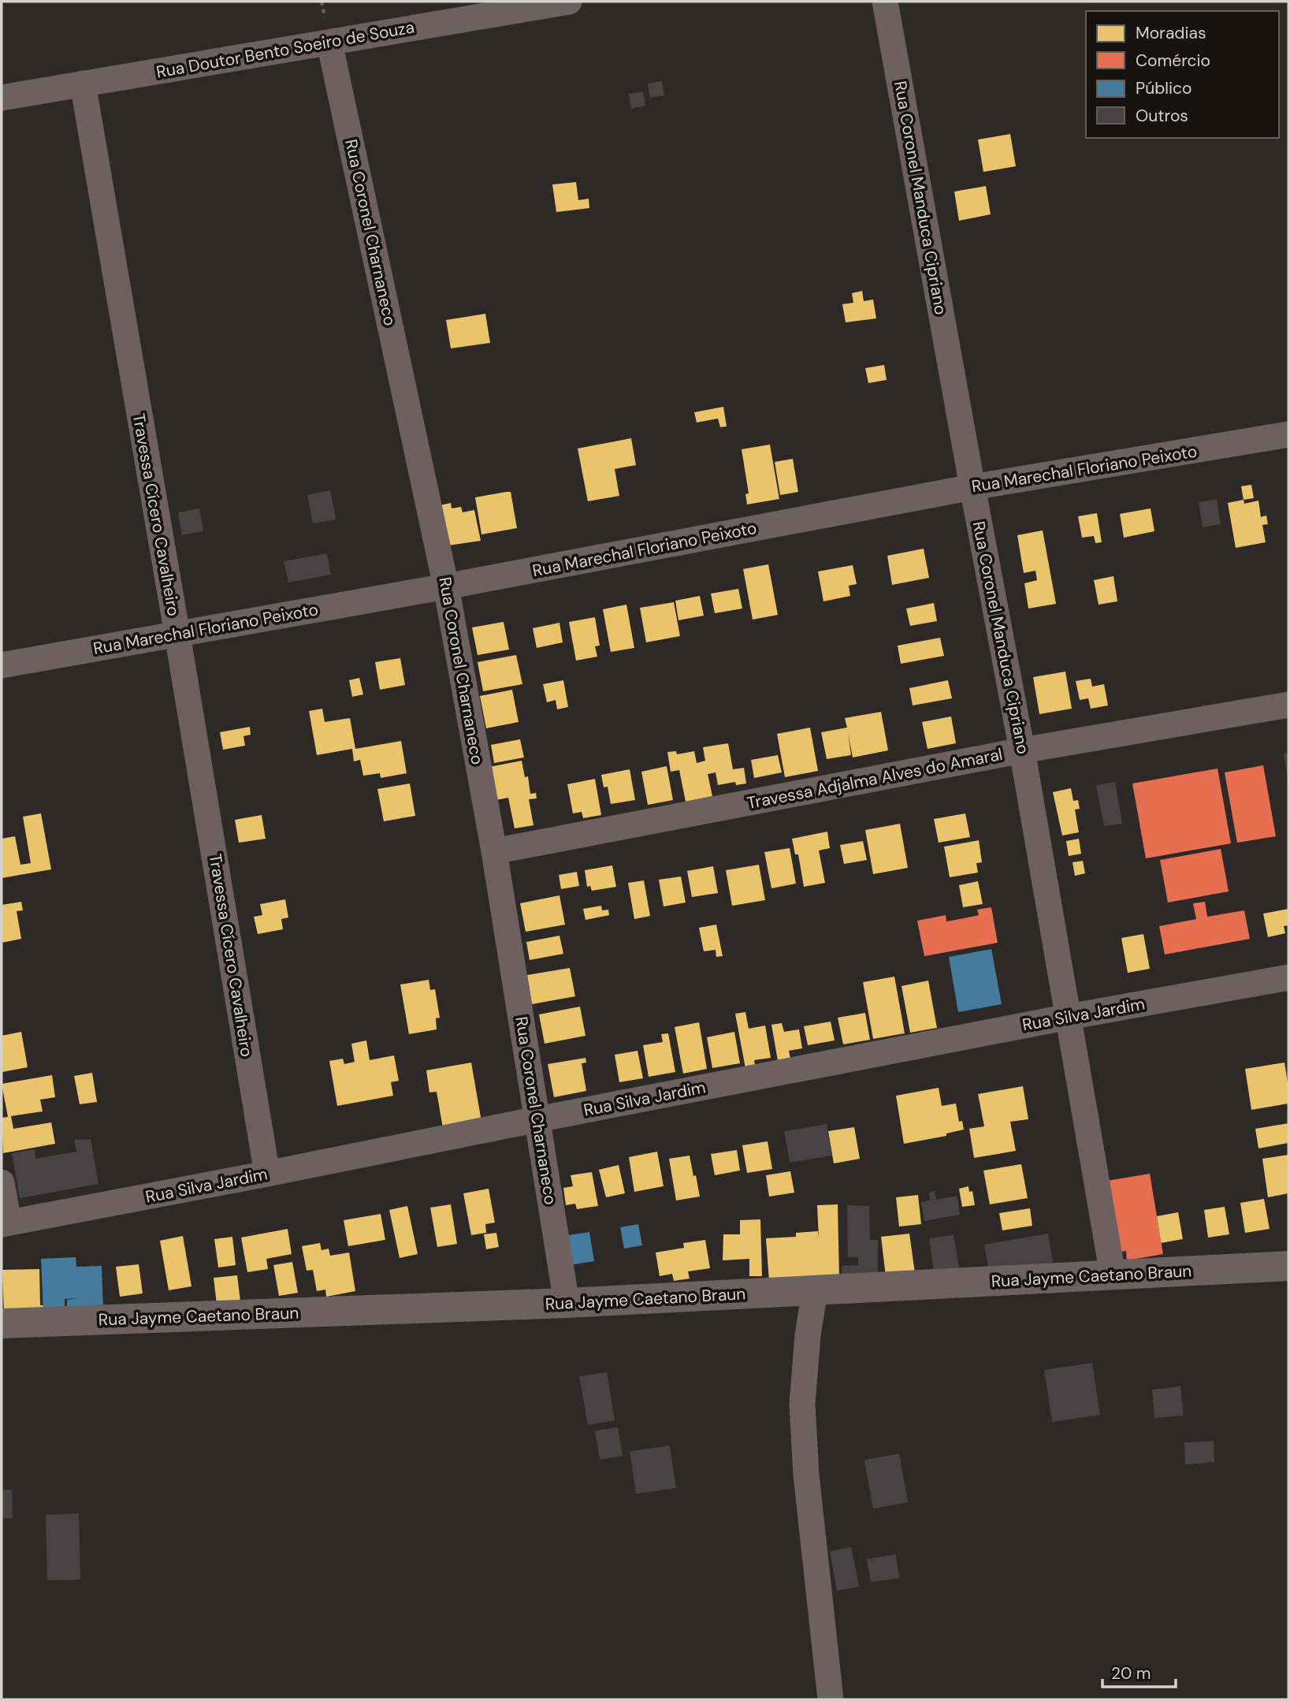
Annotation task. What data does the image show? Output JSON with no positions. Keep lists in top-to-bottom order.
{
  "streets": {
    "street": [
      "Rua Doutor Bento Soeiro de Souza",
      "Rua Coronel Manduca Cipriano",
      "Rua Coronel Charnaneco",
      "Rua Marechal Floriano Peixoto",
      "Travessa Cícero Cavalheiro",
      "Travessa Adjalma Alves do Amaral",
      "Rua Silva Jardim",
      "Rua Jayme Caetano Braun"
    ]
  },
  "crossings": [
    ["Rua Doutor Bento Soeiro de Souza", "Rua Coronel Charnaneco"],
    ["Rua Doutor Bento Soeiro de Souza", "Travessa Cícero Cavalheiro"],
    ["Rua Coronel Manduca Cipriano", "Rua Marechal Floriano Peixoto"],
    ["Rua Coronel Manduca Cipriano", "Travessa Adjalma Alves do Amaral"],
    ["Rua Coronel Manduca Cipriano", "Rua Silva Jardim"],
    ["Rua Coronel Manduca Cipriano", "Rua Jayme Caetano Braun"],
    ["Rua Coronel Charnaneco", "Rua Marechal Floriano Peixoto"],
    ["Rua Coronel Charnaneco", "Travessa Adjalma Alves do Amaral"],
    ["Rua Coronel Charnaneco", "Rua Silva Jardim"],
    ["Rua Coronel Charnaneco", "Rua Jayme Caetano Braun"],
    ["Rua Marechal Floriano Peixoto", "Travessa Cícero Cavalheiro"],
    ["Travessa Cícero Cavalheiro", "Rua Silva Jardim"]
  ],
  "legend": [
    "Moradias",
    "Comércio",
    "Público",
    "Outros"
  ],
  "scale_bar": "20 m"
}
